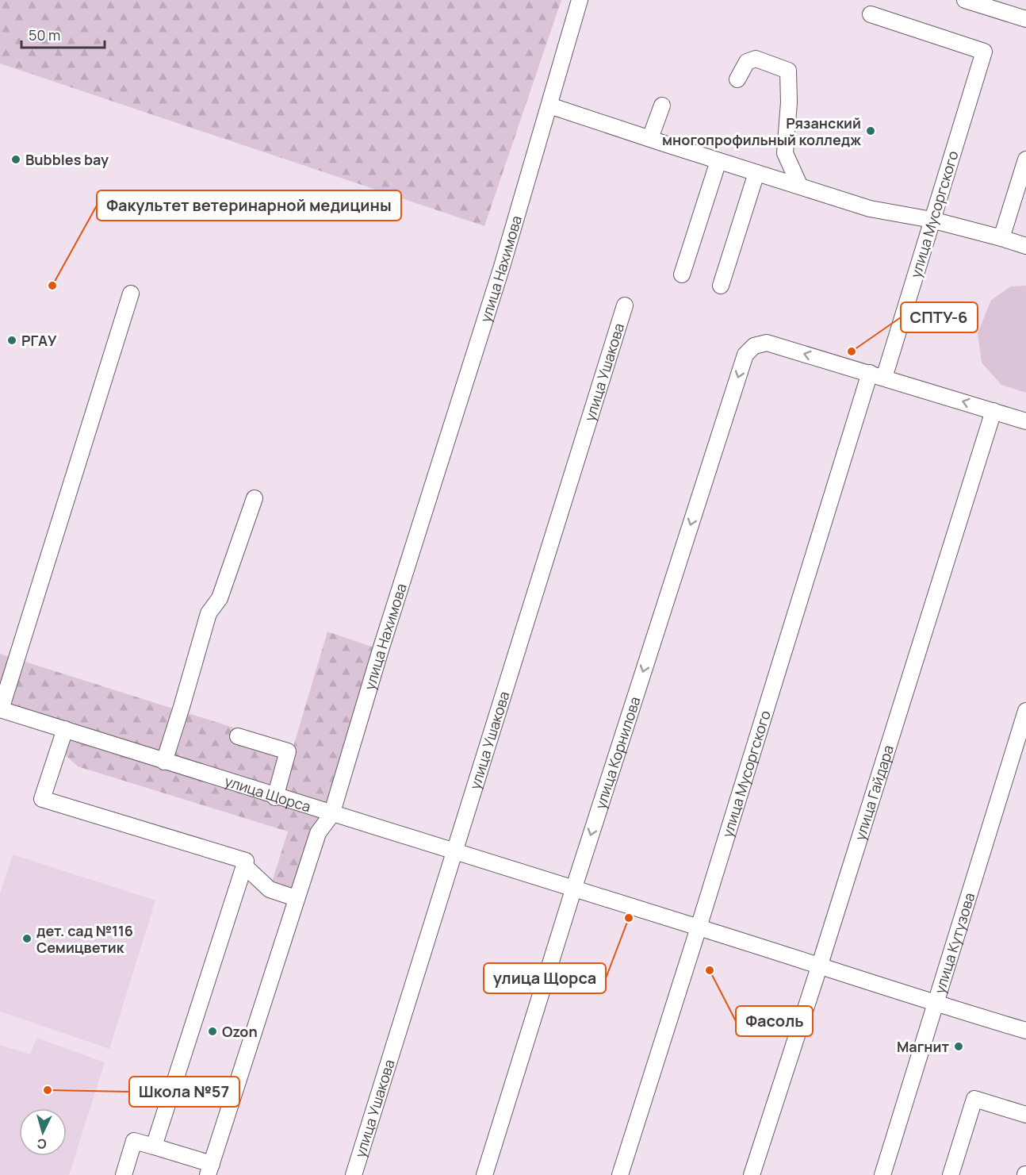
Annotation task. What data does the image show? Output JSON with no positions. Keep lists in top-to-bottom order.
{
  "streets": {
    "street": [
      "улица Мусоргского",
      "улица Нахимова",
      "улица Ушакова",
      "улица Корнилова",
      "улица Гайдара",
      "улица Щорса",
      "улица Кутузова"
    ]
  },
  "crossings": [
    ["улица Мусоргского", "улица Корнилова"],
    ["улица Мусоргского", "улица Щорса"],
    ["улица Нахимова", "улица Щорса"],
    ["улица Ушакова", "улица Щорса"],
    ["улица Корнилова", "улица Щорса"],
    ["улица Гайдара", "улица Щорса"],
    ["улица Щорса", "улица Кутузова"]
  ],
  "one_way": ["улица Корнилова"],
  "places": [
    "Рязанский многопрофильный колледж",
    "Bubbles bay",
    "Факультет ветеринарной медицины",
    "РГАУ",
    "СПТУ-6",
    "улица Щорса",
    "дет. сад №116 Семицветик",
    "Фасоль",
    "Ozon",
    "Магнит",
    "Школа №57"
  ],
  "scale_bar": "50 m",
  "north": "bottom"
}
